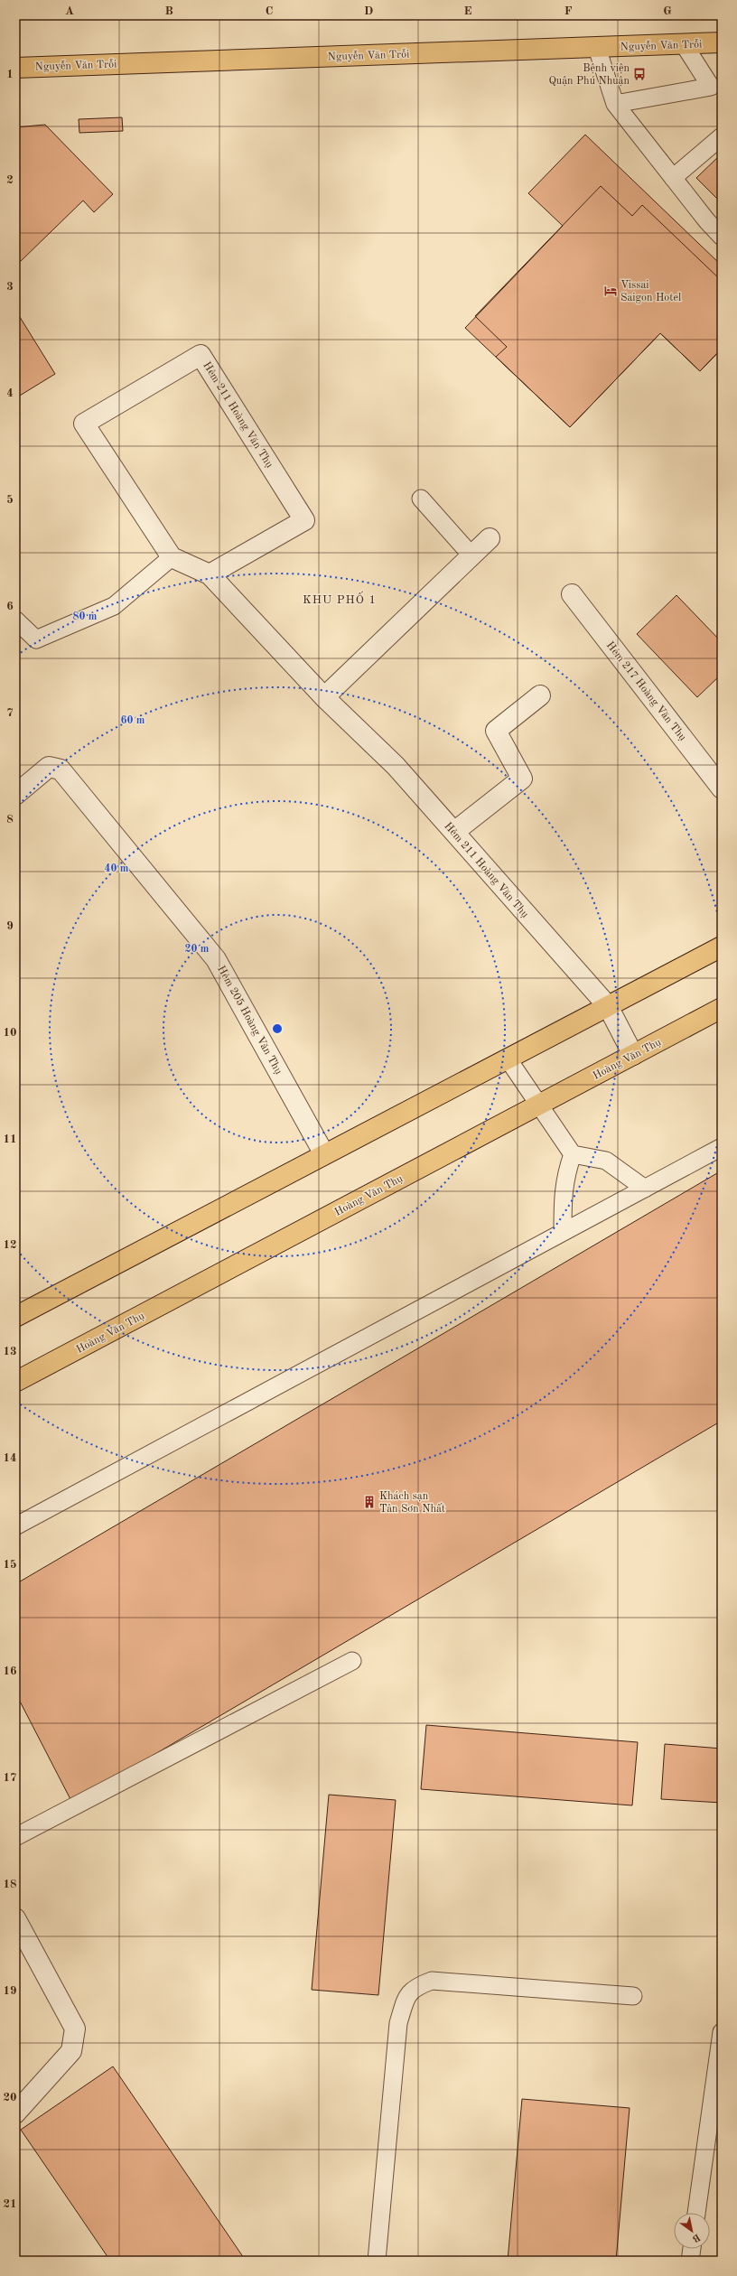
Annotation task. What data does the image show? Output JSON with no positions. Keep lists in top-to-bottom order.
{
  "streets": {
    "main road": ["Nguyễn Văn Trỗi", "Hoàng Văn Thụ"],
    "street": ["Hẻm 211 Hoàng Văn Thụ", "Hẻm 217 Hoàng Văn Thụ", "Hẻm 205 Hoàng Văn Thụ"]
  },
  "crossings": [
    ["Hẻm 211 Hoàng Văn Thụ", "Hoàng Văn Thụ"]
  ],
  "districts": ["KHU PHỐ 1"],
  "places": {
    "bus stop": ["Bệnh viện Quận Phú Nhuận"],
    "hotel": ["Vissai Saigon Hotel"],
    "building": ["Khách sạn Tân Sơn Nhất"]
  },
  "north": "bottom right",
  "grid": {
    "columns": [
      "A",
      "B",
      "C",
      "D",
      "E",
      "F",
      "G"
    ],
    "rows": [
      "1",
      "2",
      "3",
      "4",
      "5",
      "6",
      "7",
      "8",
      "9",
      "10",
      "11",
      "12",
      "13",
      "14",
      "15",
      "16",
      "17",
      "18",
      "19",
      "20",
      "21"
    ]
  },
  "rings": [
    "80 m",
    "60 m",
    "40 m",
    "20 m"
  ]
}
